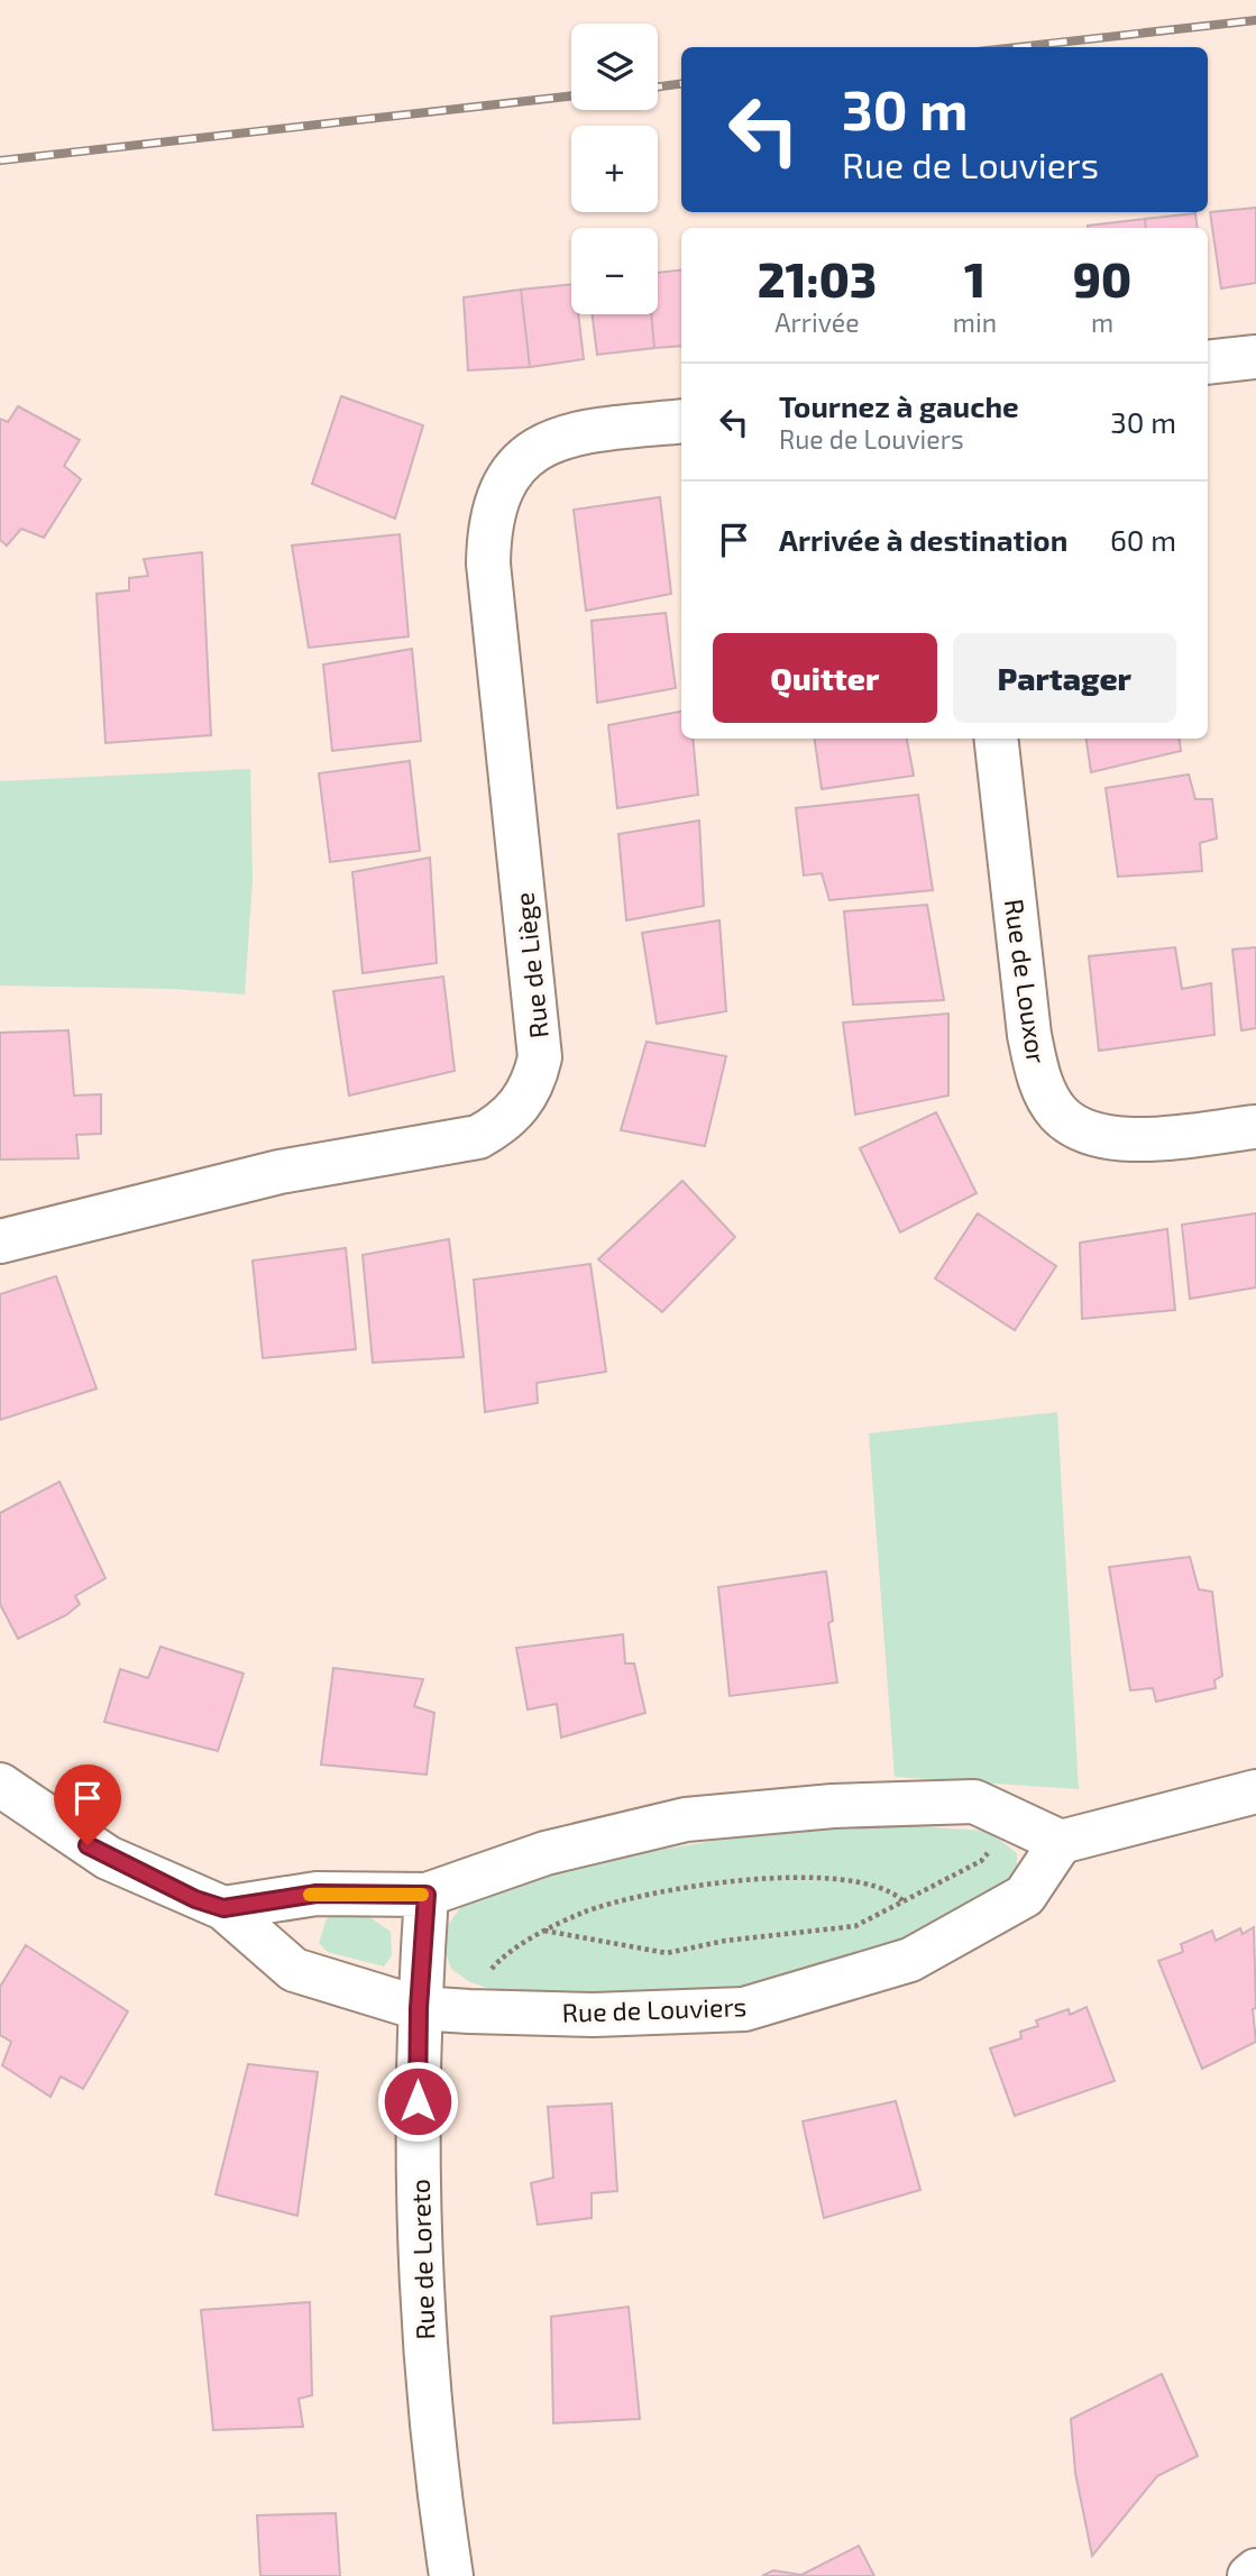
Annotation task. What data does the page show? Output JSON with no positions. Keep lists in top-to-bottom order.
{
  "streets": {
    "street": [
      "Rue de Liège",
      "Rue de Louxor",
      "Rue de Louviers",
      "Rue de Loreto"
    ]
  },
  "crossings": [
    ["Rue de Louviers", "Rue de Loreto"]
  ],
  "page": {
    "map_buttons": ["+", "−"],
    "turn": ["30 m", "Rue de Louviers"],
    "eta": [
      "21:03",
      "Arrivée",
      "1",
      "min",
      "90",
      "m"
    ],
    "list": [
      {
        "name": "Tournez à gauche",
        "note": "Rue de Louviers",
        "value": "30 m"
      },
      {
        "name": "Arrivée à destination",
        "value": "60 m"
      }
    ],
    "buttons": ["Quitter", "Partager"]
  }
}
